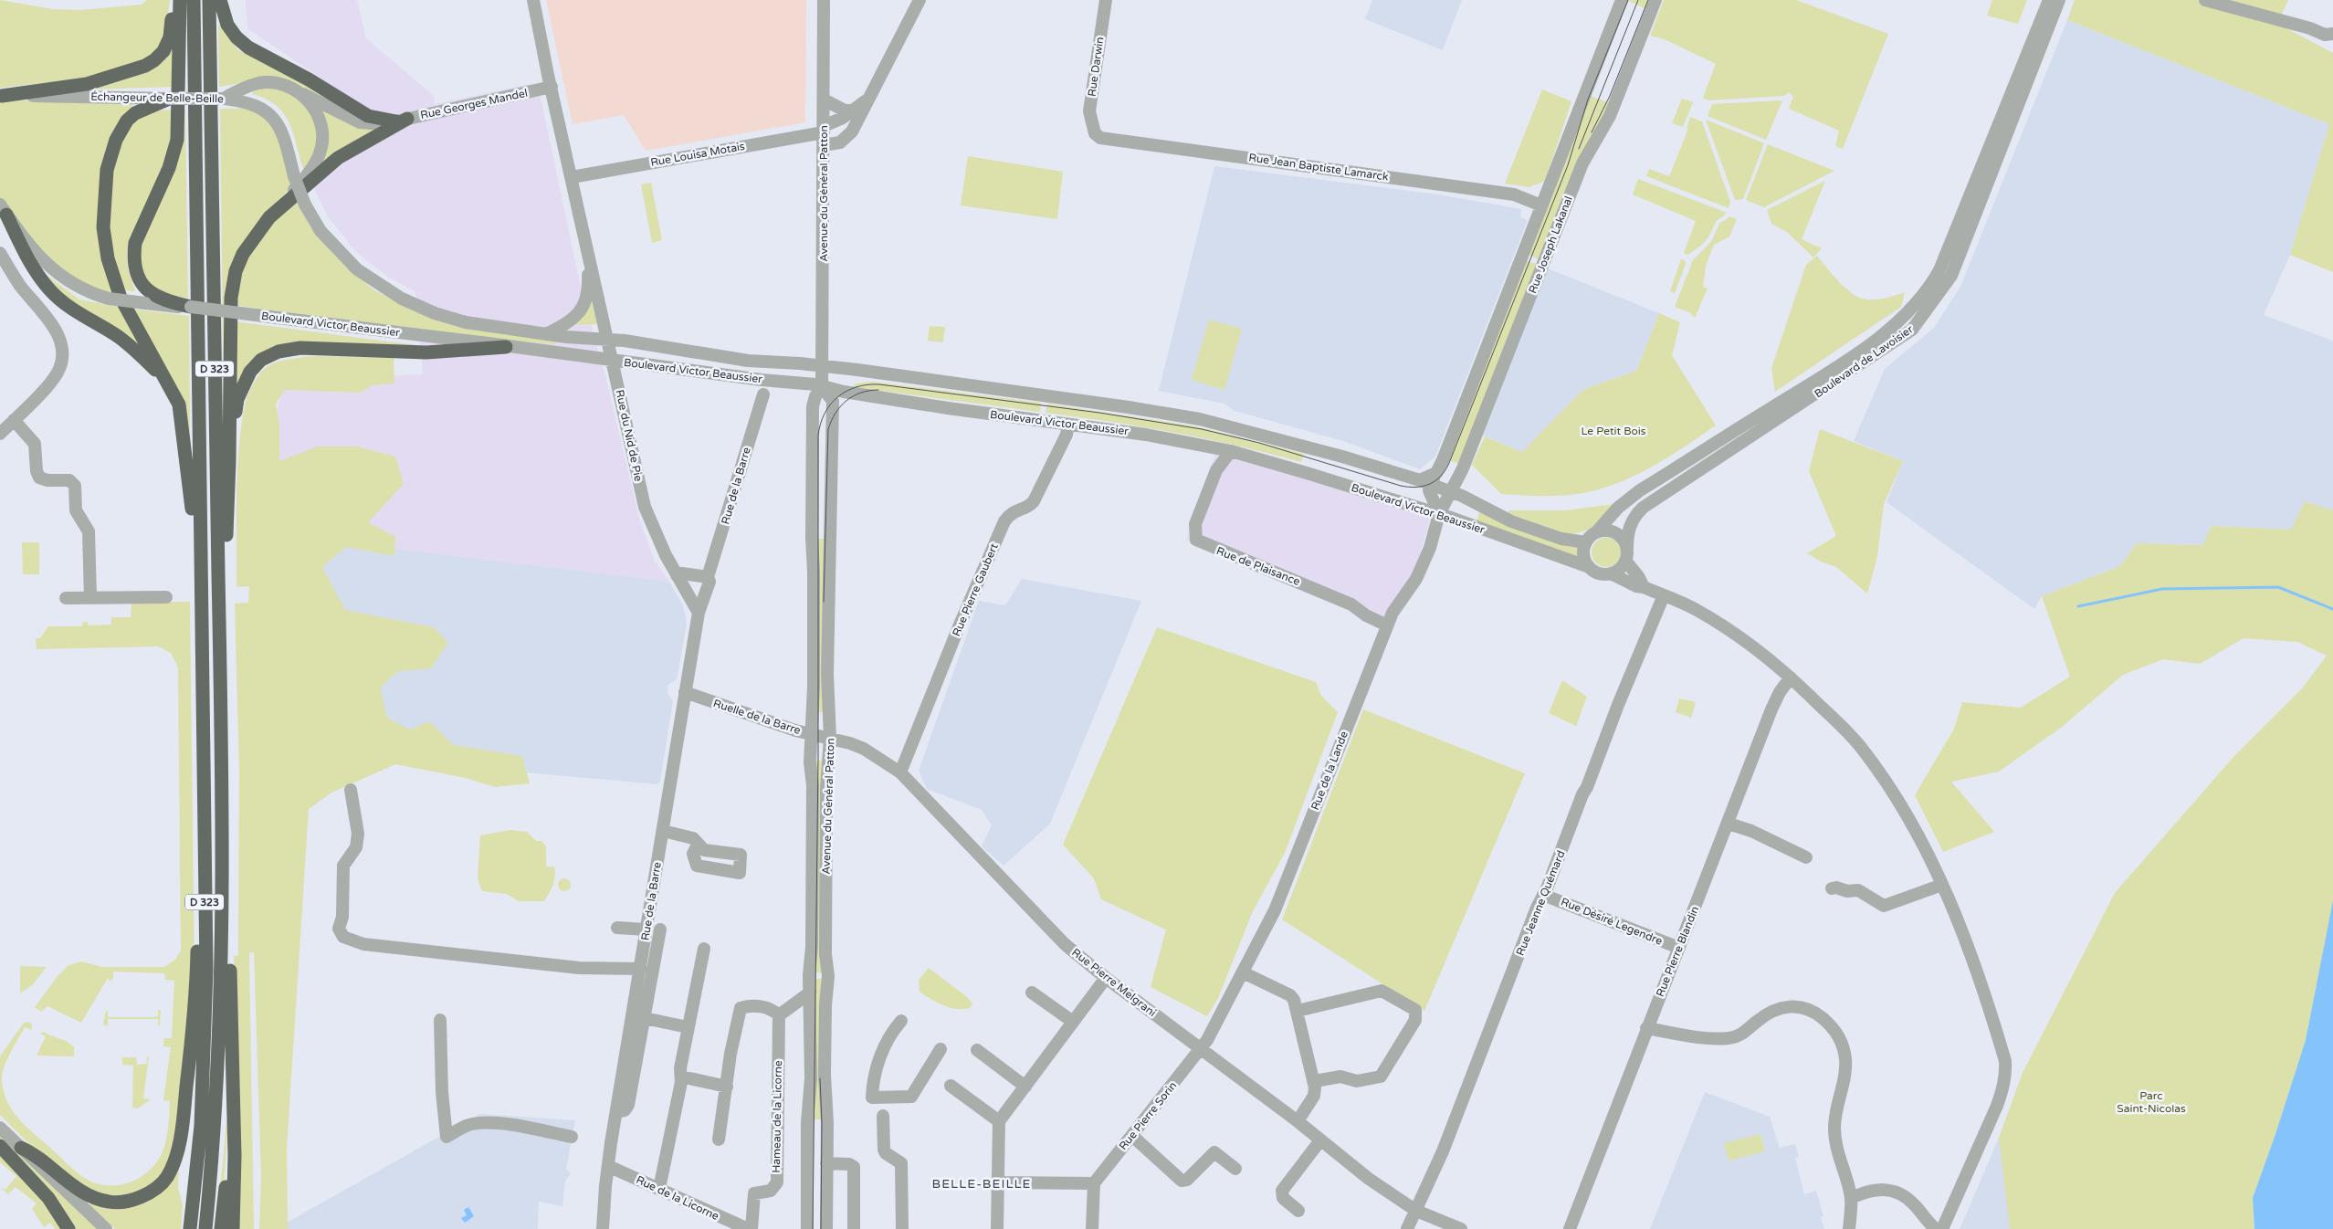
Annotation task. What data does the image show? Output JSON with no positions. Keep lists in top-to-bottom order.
{
  "streets": {
    "highway": ["D 323"],
    "street": [
      "Rue Darwin",
      "Échangeur de Belle-Beille",
      "Rue Georges Mandel",
      "Rue Louisa Motais",
      "Rue Jean Baptiste Lamarck",
      "Avenue du Général Patton",
      "Rue Joseph Lakanal",
      "Boulevard Victor Beaussier",
      "Boulevard de Lavoisier",
      "Rue du Nid de Pie",
      "Rue de la Barre",
      "Rue de Plaisance",
      "Rue Pierre Gaubert",
      "Ruelle de la Barre",
      "Rue de la Lande",
      "Rue Jeanne Quémard",
      "Rue Désiré Legendre",
      "Rue Pierre Blandin",
      "Rue Pierre Melgrani",
      "Rue Pierre Sorin",
      "Hameau de la Licorne",
      "Rue de la Licorne"
    ]
  },
  "crossings": [
    ["Rue Darwin", "Rue Jean Baptiste Lamarck"],
    ["Échangeur de Belle-Beille", "Rue Georges Mandel"],
    ["Échangeur de Belle-Beille", "Boulevard Victor Beaussier"],
    ["Rue Georges Mandel", "Rue du Nid de Pie"],
    ["Rue Louisa Motais", "Avenue du Général Patton"],
    ["Rue Louisa Motais", "Rue du Nid de Pie"],
    ["Rue Jean Baptiste Lamarck", "Rue Joseph Lakanal"],
    ["Avenue du Général Patton", "Boulevard Victor Beaussier"],
    ["Avenue du Général Patton", "Ruelle de la Barre"],
    ["Avenue du Général Patton", "Rue Pierre Melgrani"],
    ["Rue Joseph Lakanal", "Boulevard Victor Beaussier"],
    ["Rue Joseph Lakanal", "Rue de la Lande"],
    ["Boulevard Victor Beaussier", "Boulevard de Lavoisier"],
    ["Boulevard Victor Beaussier", "Rue du Nid de Pie"],
    ["Boulevard Victor Beaussier", "Rue de Plaisance"],
    ["Boulevard Victor Beaussier", "Rue Pierre Gaubert"],
    ["Boulevard Victor Beaussier", "Rue de la Lande"],
    ["Rue du Nid de Pie", "Rue de la Barre"],
    ["Rue de la Barre", "Ruelle de la Barre"],
    ["Rue de la Barre", "Rue de la Licorne"],
    ["Rue de Plaisance", "Rue de la Lande"],
    ["Rue Pierre Gaubert", "Rue Pierre Melgrani"],
    ["Ruelle de la Barre", "Rue Pierre Melgrani"],
    ["Rue de la Lande", "Rue Pierre Melgrani"],
    ["Rue de la Lande", "Rue Pierre Sorin"],
    ["Rue Jeanne Quémard", "Rue Désiré Legendre"],
    ["Rue Jeanne Quémard", "Rue Pierre Melgrani"],
    ["Rue Désiré Legendre", "Rue Pierre Blandin"],
    ["Rue Pierre Melgrani", "Rue Pierre Sorin"],
    ["Hameau de la Licorne", "Rue de la Licorne"]
  ],
  "districts": ["BELLE-BEILLE"],
  "parks": ["Le Petit Bois", "Parc Saint-Nicolas"]
}
